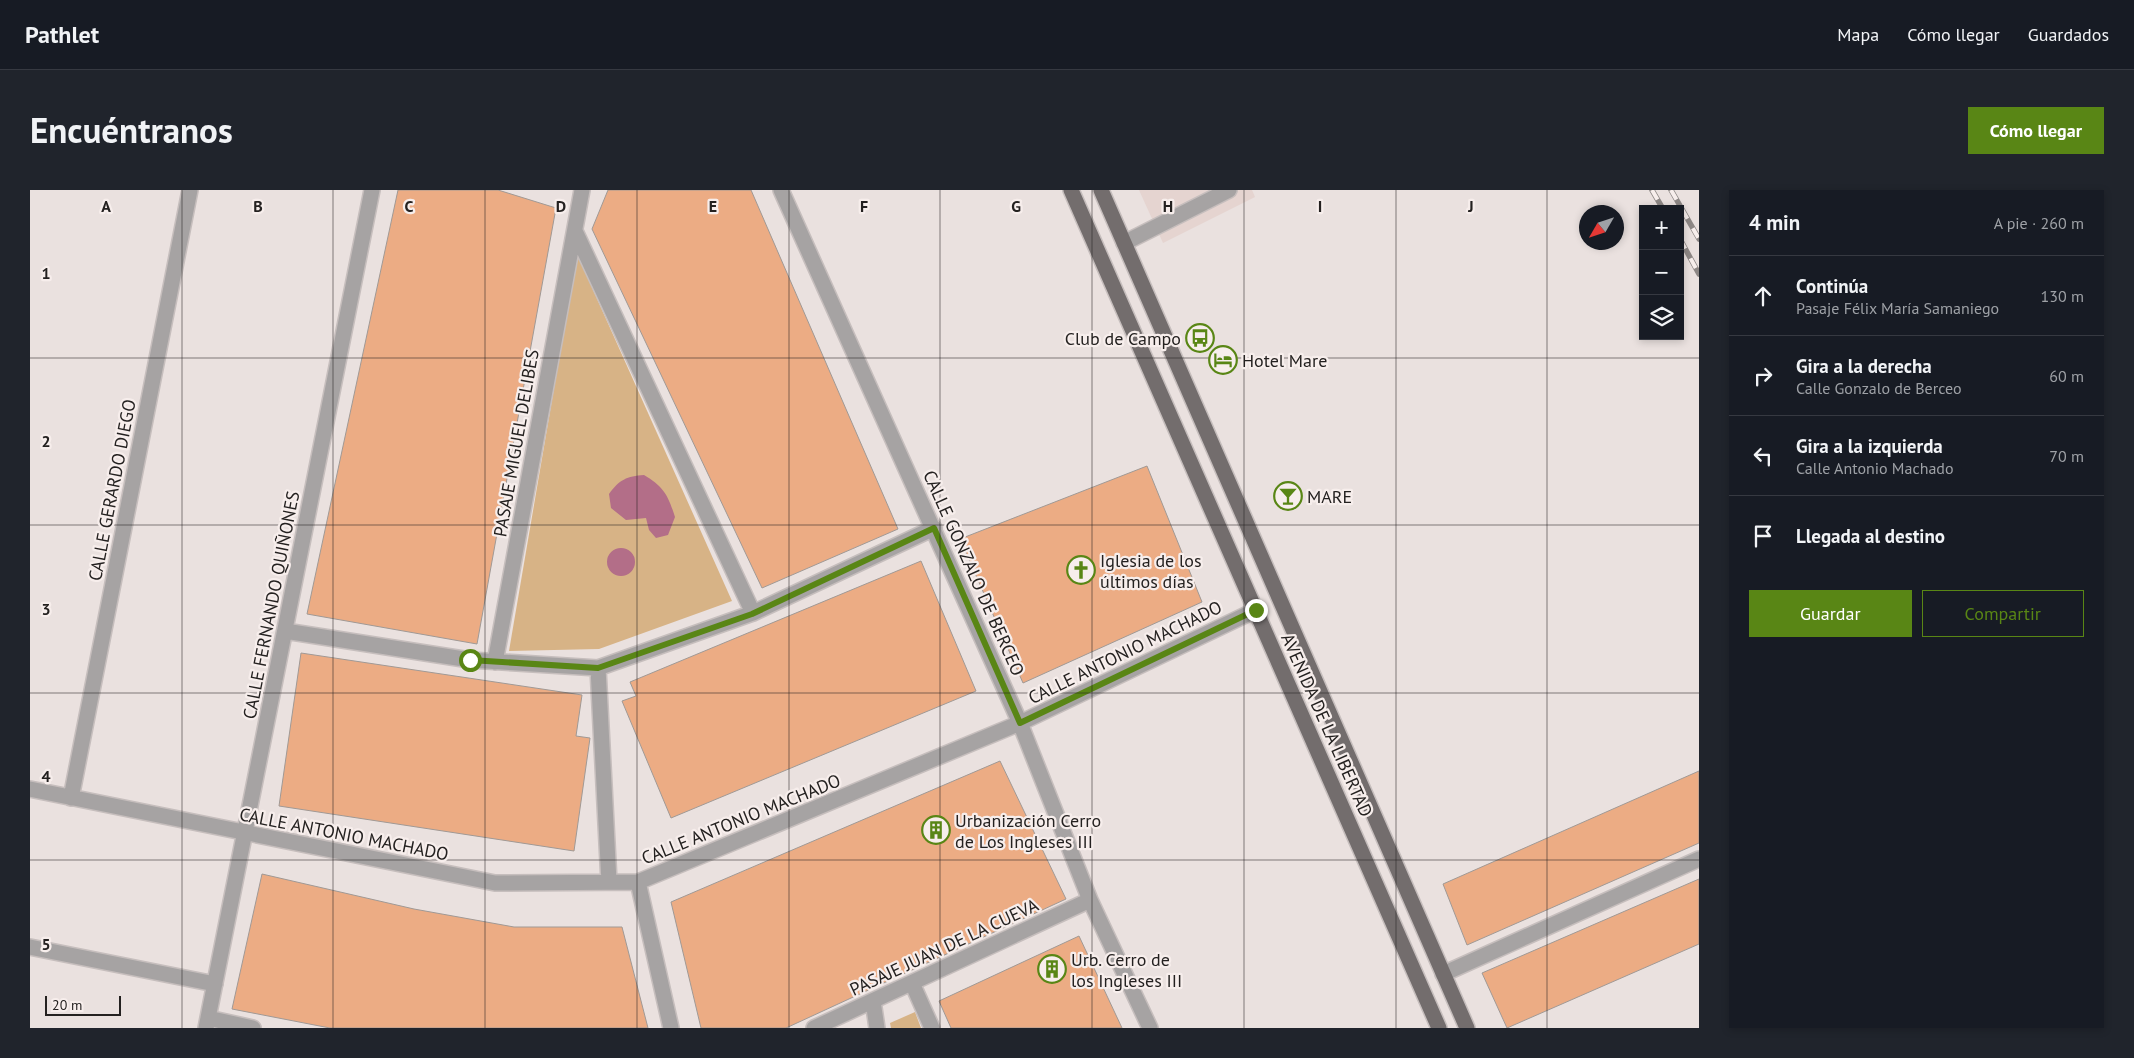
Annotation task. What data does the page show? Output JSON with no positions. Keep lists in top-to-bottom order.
{
  "streets": {
    "main road": ["AVENIDA DE LA LIBERTAD"],
    "street": [
      "PASAJE MIGUEL DELIBES",
      "CALLE GERARDO DIEGO",
      "CALLE GONZALO DE BERCEO",
      "CALLE FERNANDO QUIÑONES",
      "CALLE ANTONIO MACHADO",
      "PASAJE JUAN DE LA CUEVA"
    ]
  },
  "crossings": [
    ["CALLE GERARDO DIEGO", "CALLE ANTONIO MACHADO"],
    ["CALLE GONZALO DE BERCEO", "CALLE ANTONIO MACHADO"],
    ["CALLE GONZALO DE BERCEO", "PASAJE JUAN DE LA CUEVA"],
    ["CALLE FERNANDO QUIÑONES", "CALLE ANTONIO MACHADO"],
    ["CALLE ANTONIO MACHADO", "AVENIDA DE LA LIBERTAD"]
  ],
  "places": {
    "bus stop": ["Club de Campo"],
    "hotel": ["Hotel Mare"],
    "bar": ["MARE"],
    "church": ["Iglesia de los últimos días"],
    "building": ["Urbanización Cerro de Los Ingleses III", "Urb. Cerro de los Ingleses III"]
  },
  "scale_bar": "20 m",
  "north": "bottom left",
  "page": {
    "header": "Pathlet",
    "nav": ["Mapa", "Cómo llegar", "Guardados"],
    "title": "Encuéntranos",
    "buttons": [
      "Cómo llegar",
      ["Guardar", "Compartir"]
    ],
    "heading": ["4 min", "A pie · 260 m"],
    "map_buttons": ["+", "−"],
    "list": [
      ["Continúa", "Pasaje Félix María Samaniego", "130 m"],
      ["Gira a la derecha", "Calle Gonzalo de Berceo", "60 m"],
      ["Gira a la izquierda", "Calle Antonio Machado", "70 m"],
      "Llegada al destino"
    ],
    "scale": "20 m"
  },
  "grid": {
    "columns": [
      "A",
      "B",
      "C",
      "D",
      "E",
      "F",
      "G",
      "H",
      "I",
      "J"
    ],
    "rows": [
      "1",
      "2",
      "3",
      "4",
      "5"
    ]
  }
}
